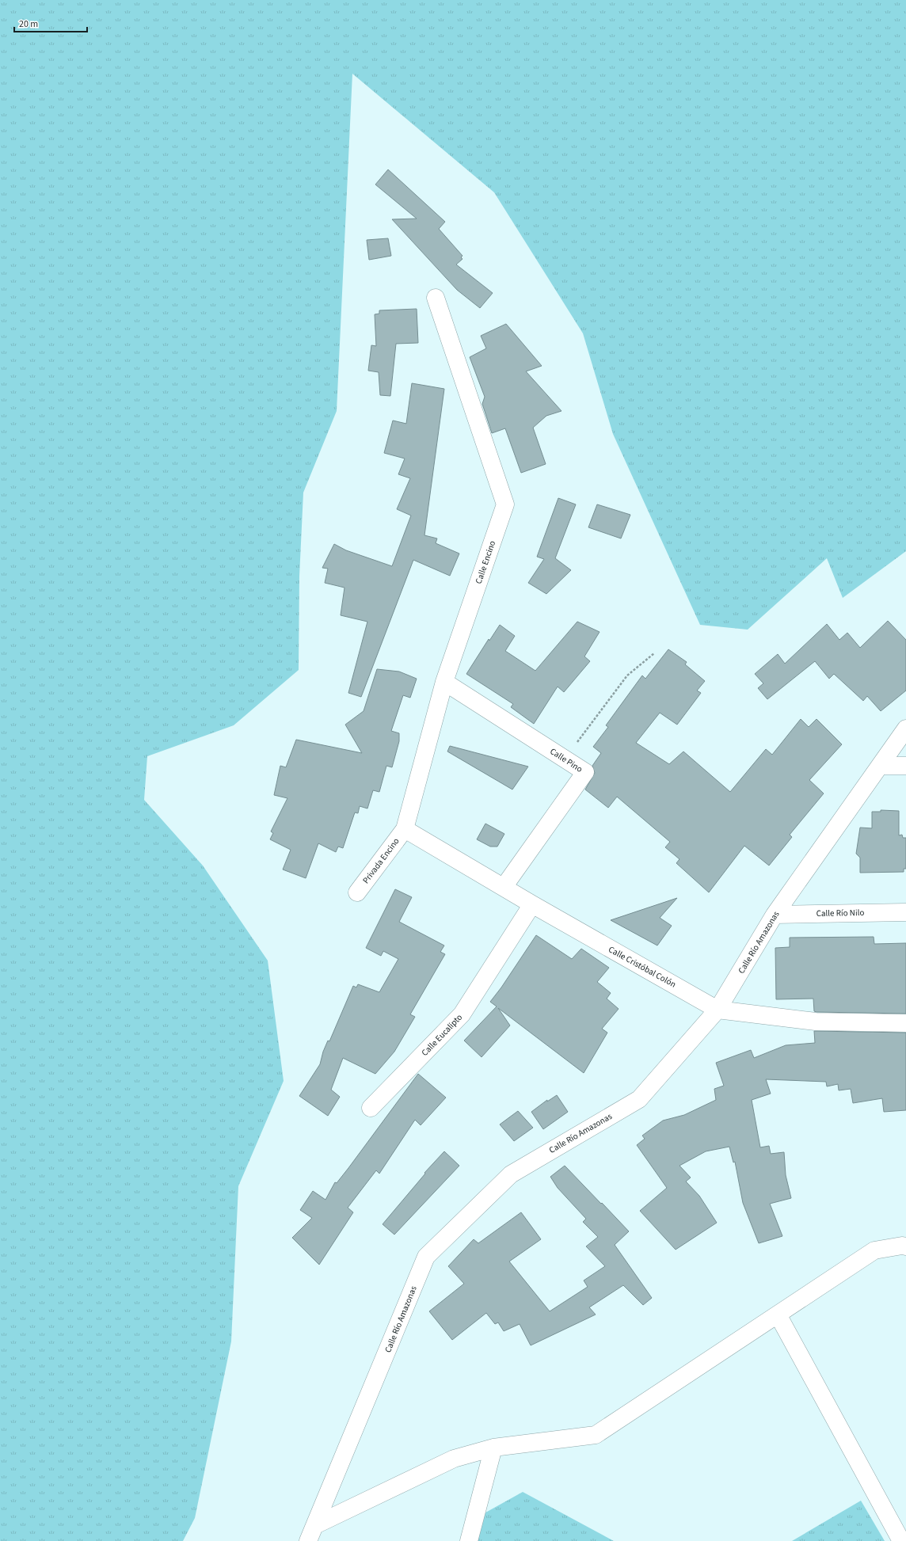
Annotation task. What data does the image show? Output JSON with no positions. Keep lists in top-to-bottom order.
{
  "streets": {
    "street": [
      "Calle Encino",
      "Calle Pino",
      "Privada Encino",
      "Calle Río Nilo",
      "Calle Río Amazonas",
      "Calle Cristóbal Colón",
      "Calle Eucalipto"
    ]
  },
  "crossings": [
    ["Calle Encino", "Calle Pino"],
    ["Calle Encino", "Privada Encino"],
    ["Calle Encino", "Calle Cristóbal Colón"],
    ["Calle Pino", "Calle Cristóbal Colón"],
    ["Privada Encino", "Calle Cristóbal Colón"],
    ["Calle Río Nilo", "Calle Río Amazonas"],
    ["Calle Río Amazonas", "Calle Cristóbal Colón"],
    ["Calle Cristóbal Colón", "Calle Eucalipto"]
  ],
  "scale_bar": "20 m"
}
